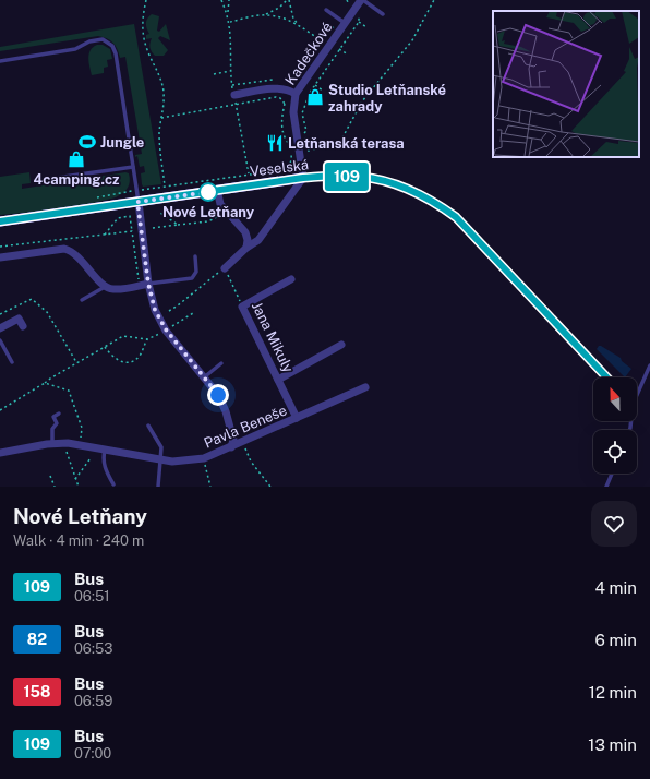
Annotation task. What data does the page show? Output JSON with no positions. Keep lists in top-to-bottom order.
{
  "streets": {
    "street": [
      "Kadečkové",
      "Veselská",
      "Jana Mikuly",
      "Pavla Beneše"
    ]
  },
  "crossings": [
    ["Kadečkové", "Veselská"],
    ["Jana Mikuly", "Pavla Beneše"]
  ],
  "places": {
    "shop": ["Studio Letňanské zahrady", "4camping.cz"],
    "sports": ["Jungle"],
    "restaurant": ["Letňanská terasa"],
    "other": ["Nové Letňany"]
  },
  "lines": ["bus line 109"],
  "north": "top",
  "page": {
    "on_map": "109",
    "heading": ["Nové Letňany", "Walk · 4 min · 240 m"],
    "list": [
      {
        "mark": "109",
        "name": "Bus",
        "note": "06:51",
        "value": "4 min"
      },
      {
        "mark": "82",
        "name": "Bus",
        "note": "06:53",
        "value": "6 min"
      },
      {
        "mark": "158",
        "name": "Bus",
        "note": "06:59",
        "value": "12 min"
      },
      {
        "mark": "109",
        "name": "Bus",
        "note": "07:00",
        "value": "13 min"
      }
    ]
  }
}
